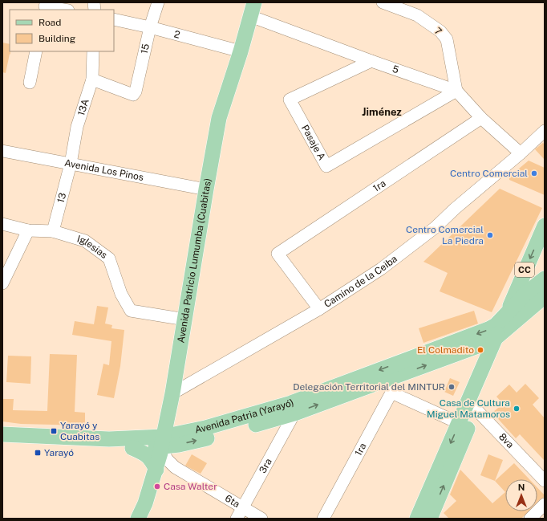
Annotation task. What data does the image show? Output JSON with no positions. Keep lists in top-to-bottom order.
{
  "streets": {
    "main road": ["Avenida Patricio Lumumba (Cuabitas)", "CC", "Avenida Patria (Yarayó)"],
    "street": [
      "7",
      "2",
      "15",
      "5",
      "13A",
      "Pasaje A",
      "Avenida Los Pinos",
      "1ra",
      "13",
      "Iglesias",
      "Camino de la Ceiba",
      "8va",
      "3ra",
      "6ta"
    ]
  },
  "crossings": [
    ["7", "5"],
    ["7", "Pasaje A"],
    ["2", "15"],
    ["2", "Avenida Patricio Lumumba (Cuabitas)"],
    ["15", "13A"],
    ["5", "Pasaje A"],
    ["5", "1ra"],
    ["5", "Avenida Patricio Lumumba (Cuabitas)"],
    ["5", "Camino de la Ceiba"],
    ["13A", "Avenida Los Pinos"],
    ["13A", "13"],
    ["Avenida Los Pinos", "13"],
    ["Avenida Los Pinos", "Avenida Patricio Lumumba (Cuabitas)"],
    ["1ra", "Camino de la Ceiba"],
    ["1ra", "Avenida Patria (Yarayó)"],
    ["13", "Iglesias"],
    ["Iglesias", "Avenida Patricio Lumumba (Cuabitas)"],
    ["Avenida Patricio Lumumba (Cuabitas)", "Camino de la Ceiba"],
    ["Avenida Patricio Lumumba (Cuabitas)", "Avenida Patria (Yarayó)"],
    ["Avenida Patricio Lumumba (Cuabitas)", "6ta"],
    ["CC", "Avenida Patria (Yarayó)"],
    ["CC", "8va"],
    ["Avenida Patria (Yarayó)", "3ra"],
    ["Avenida Patria (Yarayó)", "6ta"],
    ["3ra", "6ta"]
  ],
  "districts": ["Jiménez"],
  "places": {
    "other": [
      "Centro Comercial",
      "Centro Comercial La Piedra",
      "El Colmadito",
      "Delegación Territorial del MINTUR",
      "Casa de Cultura Miguel Matamoros",
      "Casa Walter"
    ],
    "transit": ["Yarayó y Cuabitas", "Yarayó"]
  },
  "legend": ["Road", "Building"],
  "north": "top"
}
